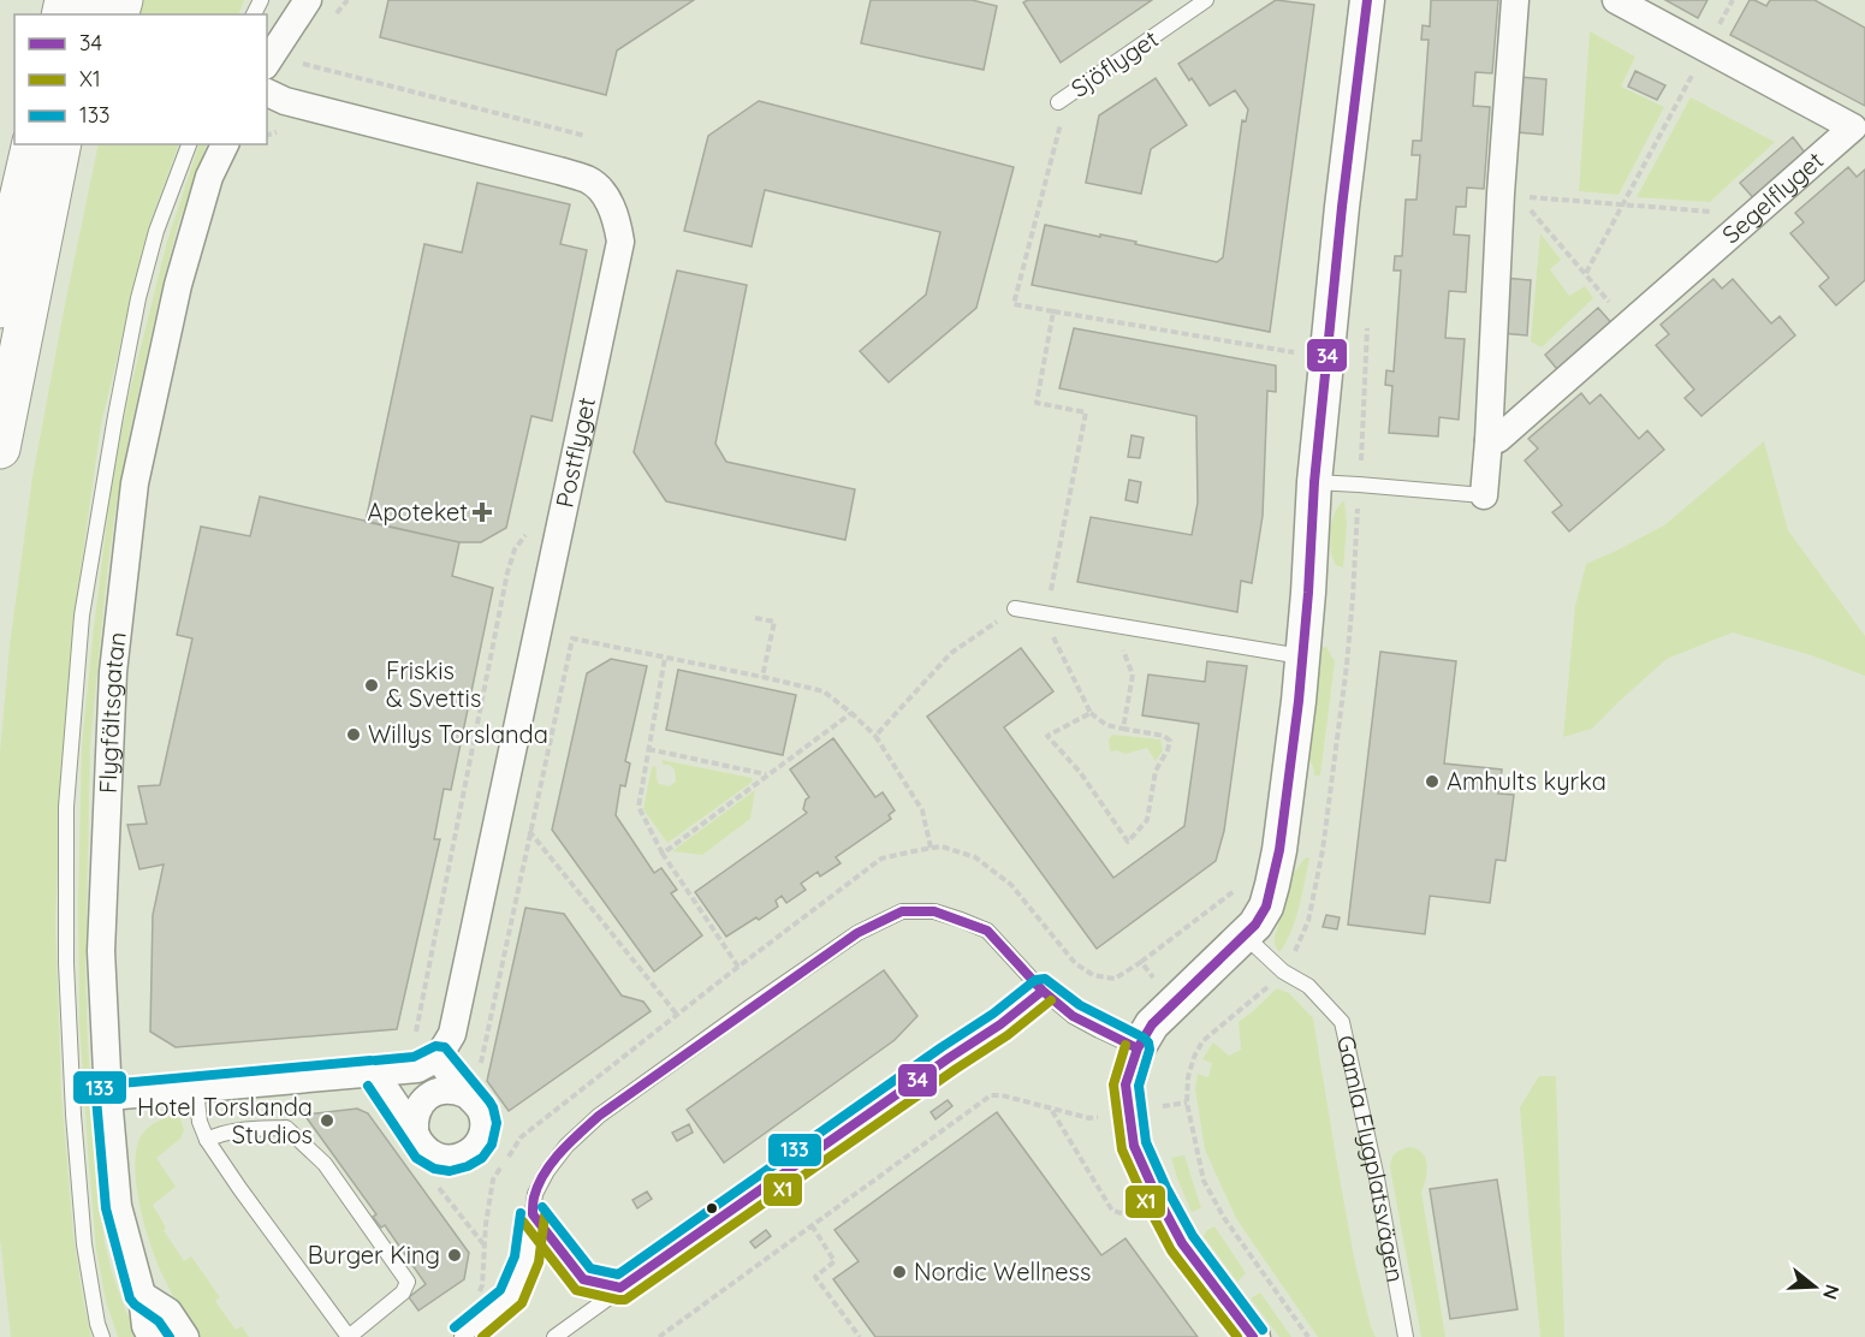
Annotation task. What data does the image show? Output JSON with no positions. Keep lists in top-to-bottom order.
{
  "streets": {
    "street": ["Segelflyget", "Postflyget", "Flygfältsgatan"],
    "lane": ["Sjöflyget", "Gamla Flygplatsvägen"]
  },
  "places": {
    "health": ["Apoteket"],
    "other": [
      "Friskis & Svettis",
      "Willys Torslanda",
      "Amhults kyrka",
      "Hotel Torslanda Studios",
      "Burger King",
      "Nordic Wellness"
    ]
  },
  "lines": ["transit line 34", "transit line 133", "transit line X1"],
  "legend": ["34", "X1", "133"],
  "north": "right"
}
